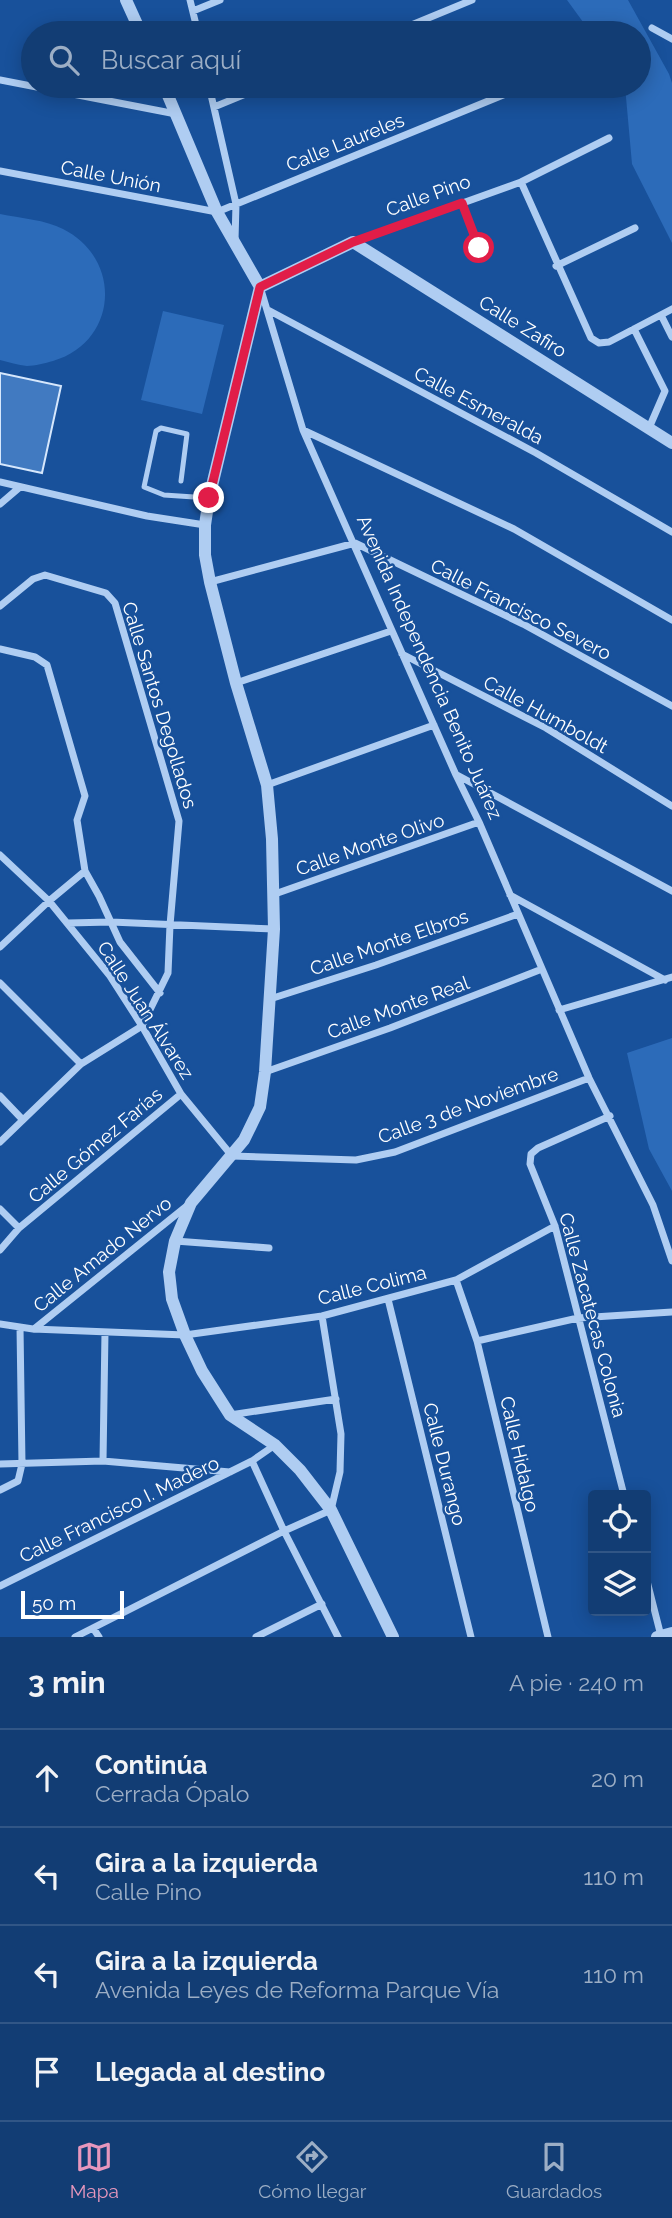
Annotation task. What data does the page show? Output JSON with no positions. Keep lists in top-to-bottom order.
{
  "streets": {
    "street": [
      "Calle Laureles",
      "Calle Unión",
      "Calle Pino",
      "Calle Zafiro",
      "Calle Esmeralda",
      "Calle Francisco Severo",
      "Avenida Independencia Benito Juárez",
      "Calle Santos Degollados",
      "Calle Humboldt",
      "Calle Monte Olivo",
      "Calle Monte Elbros",
      "Calle Monte Real",
      "Calle Juan Álvarez",
      "Calle 3 de Noviembre",
      "Calle Gómez Farías",
      "Calle Amado Nervo",
      "Calle Colima",
      "Calle Zacatecas Colonia",
      "Calle Hidalgo",
      "Calle Durango",
      "Calle Francisco I. Madero"
    ]
  },
  "crossings": [
    ["Calle Laureles", "Calle Unión"],
    ["Calle Laureles", "Avenida Independencia Benito Juárez"],
    ["Calle Unión", "Avenida Independencia Benito Juárez"],
    ["Calle Pino", "Calle Zafiro"],
    ["Calle Pino", "Avenida Independencia Benito Juárez"],
    ["Calle Esmeralda", "Avenida Independencia Benito Juárez"],
    ["Calle Francisco Severo", "Avenida Independencia Benito Juárez"],
    ["Avenida Independencia Benito Juárez", "Calle Humboldt"],
    ["Avenida Independencia Benito Juárez", "Calle Monte Olivo"],
    ["Avenida Independencia Benito Juárez", "Calle Monte Elbros"],
    ["Avenida Independencia Benito Juárez", "Calle Monte Real"],
    ["Avenida Independencia Benito Juárez", "Calle 3 de Noviembre"],
    ["Avenida Independencia Benito Juárez", "Calle Zacatecas Colonia"],
    ["Calle Santos Degollados", "Calle Juan Álvarez"],
    ["Calle Juan Álvarez", "Calle 3 de Noviembre"],
    ["Calle Juan Álvarez", "Calle Gómez Farías"],
    ["Calle Amado Nervo", "Calle Colima"],
    ["Calle Colima", "Calle Zacatecas Colonia"],
    ["Calle Colima", "Calle Hidalgo"],
    ["Calle Colima", "Calle Durango"]
  ],
  "scale_bar": "50 m",
  "page": {
    "search": "Buscar aquí",
    "scale": "50 m",
    "heading": ["3 min", "A pie · 240 m"],
    "list": [
      ["Continúa", "Cerrada Ópalo", "20 m"],
      ["Gira a la izquierda", "Calle Pino", "110 m"],
      ["Gira a la izquierda", "Avenida Leyes de Reforma Parque Vía", "110 m"],
      "Llegada al destino"
    ],
    "nav": ["Mapa", "Cómo llegar", "Guardados"]
  }
}
